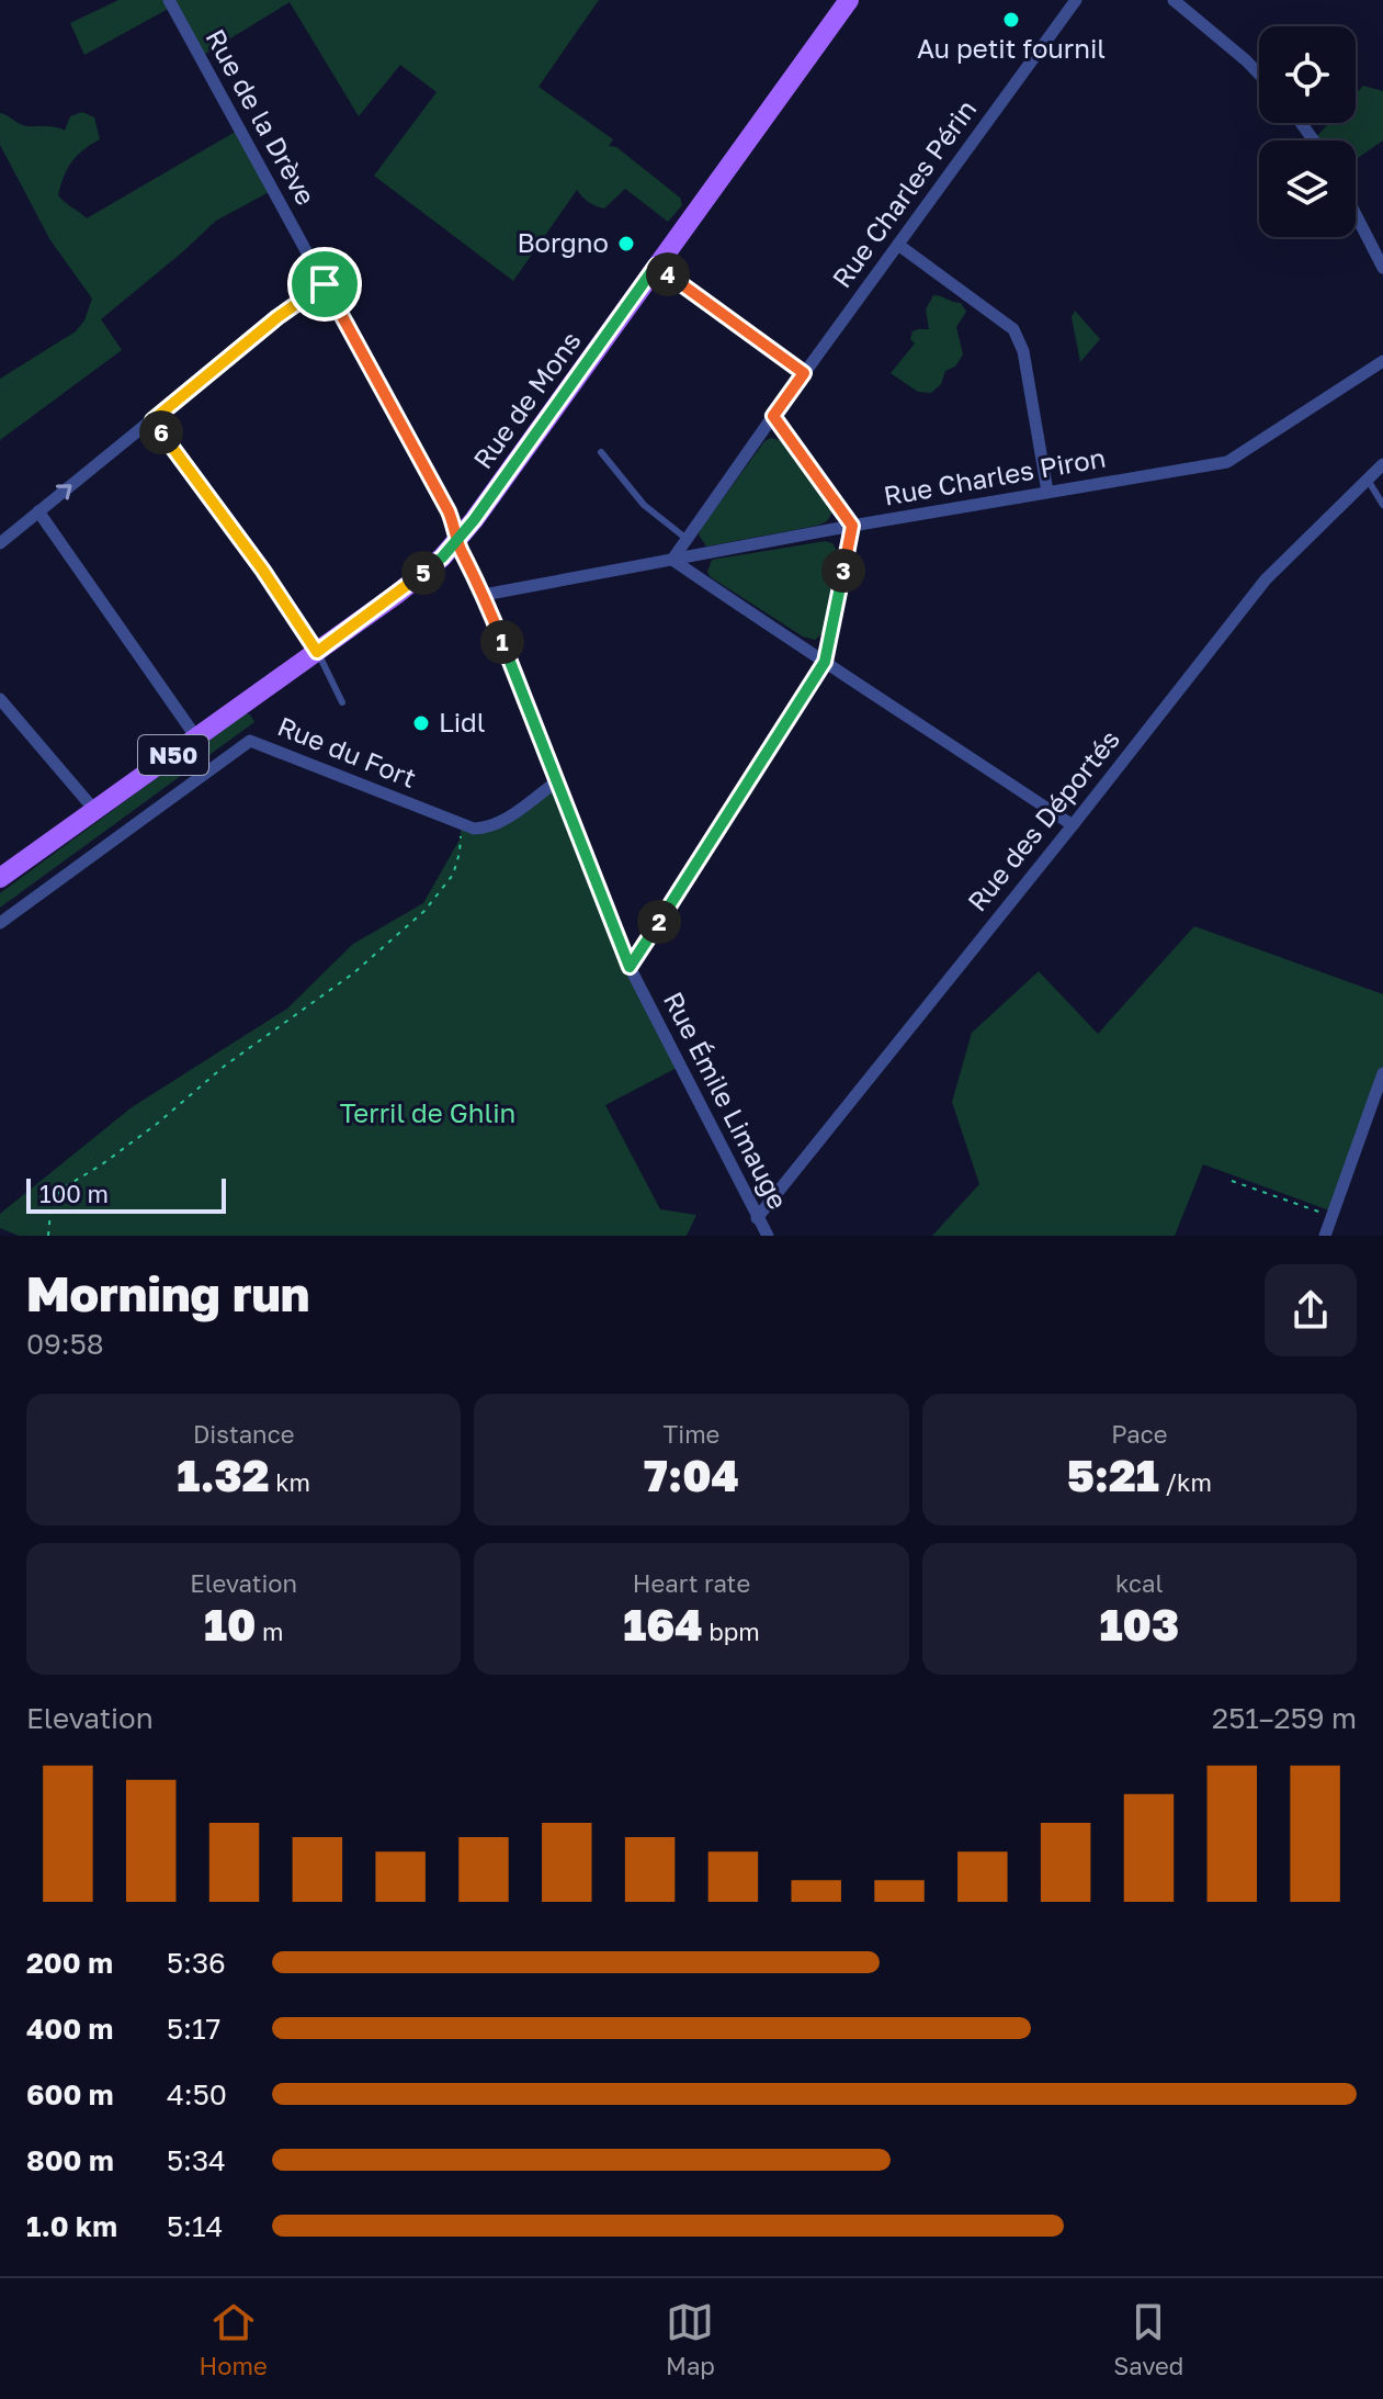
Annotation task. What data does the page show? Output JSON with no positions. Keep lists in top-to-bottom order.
{
  "streets": {
    "main road": ["Rue de Mons", "N50"],
    "street": [
      "Rue de la Drève",
      "Rue Charles Périn",
      "Rue Charles Piron",
      "Rue du Fort",
      "Rue des Déportés",
      "Rue Émile Limauge"
    ]
  },
  "crossings": [
    ["Rue de la Drève", "Rue de Mons"],
    ["Rue de la Drève", "Rue Charles Piron"],
    ["Rue de la Drève", "Rue Émile Limauge"],
    ["Rue Charles Périn", "Rue Charles Piron"],
    ["Rue Charles Piron", "Rue Émile Limauge"],
    ["Rue du Fort", "Rue Émile Limauge"],
    ["Rue des Déportés", "Rue Émile Limauge"]
  ],
  "parks": ["Terril de Ghlin"],
  "places": ["Au petit fournil", "Borgno", "Lidl"],
  "scale_bar": "100 m",
  "page": {
    "pins": [
      "4",
      "6",
      "3",
      "5",
      "1",
      "2"
    ],
    "scale": "100 m",
    "heading": ["Morning run", "09:58"],
    "stats": [
      ["Distance", "1.32 km"],
      ["Time", "7:04"],
      ["Pace", "5:21 /km"],
      ["Elevation", "10 m"],
      ["Heart rate", "164 bpm"],
      ["kcal", "103"]
    ],
    "chart": ["Elevation", "251–259 m"],
    "list": [
      {
        "name": "200 m",
        "note": "5:36"
      },
      {
        "name": "400 m",
        "note": "5:17"
      },
      {
        "name": "600 m",
        "note": "4:50"
      },
      {
        "name": "800 m",
        "note": "5:34"
      },
      {
        "name": "1.0 km",
        "note": "5:14"
      }
    ],
    "tabs": ["Home", "Map", "Saved"]
  }
}
